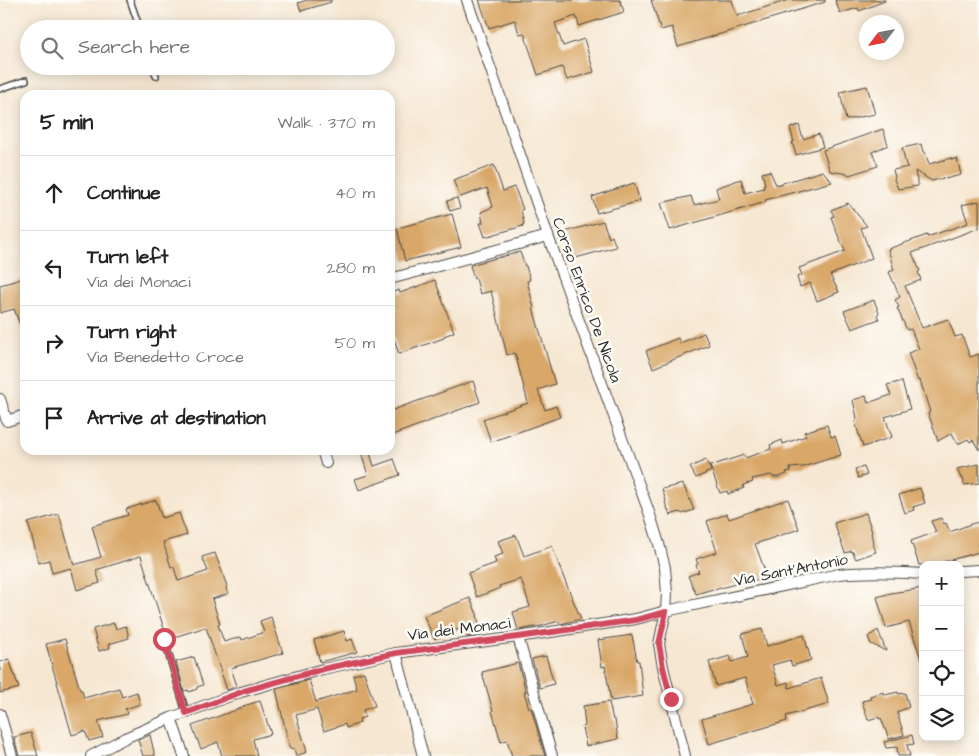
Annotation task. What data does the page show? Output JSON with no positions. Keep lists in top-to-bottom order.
{
  "streets": {
    "street": ["Corso Enrico De Nicola", "Via Sant'Antonio", "Via dei Monaci"]
  },
  "crossings": [
    ["Corso Enrico De Nicola", "Via Sant'Antonio"],
    ["Corso Enrico De Nicola", "Via dei Monaci"],
    ["Via Sant'Antonio", "Via dei Monaci"]
  ],
  "north": "bottom left",
  "page": {
    "search": "Search here",
    "heading": ["5 min", "Walk · 370 m"],
    "list": [
      ["Continue", "40 m"],
      ["Turn left", "Via dei Monaci", "280 m"],
      ["Turn right", "Via Benedetto Croce", "50 m"],
      "Arrive at destination"
    ],
    "map_buttons": ["+", "−"]
  }
}
